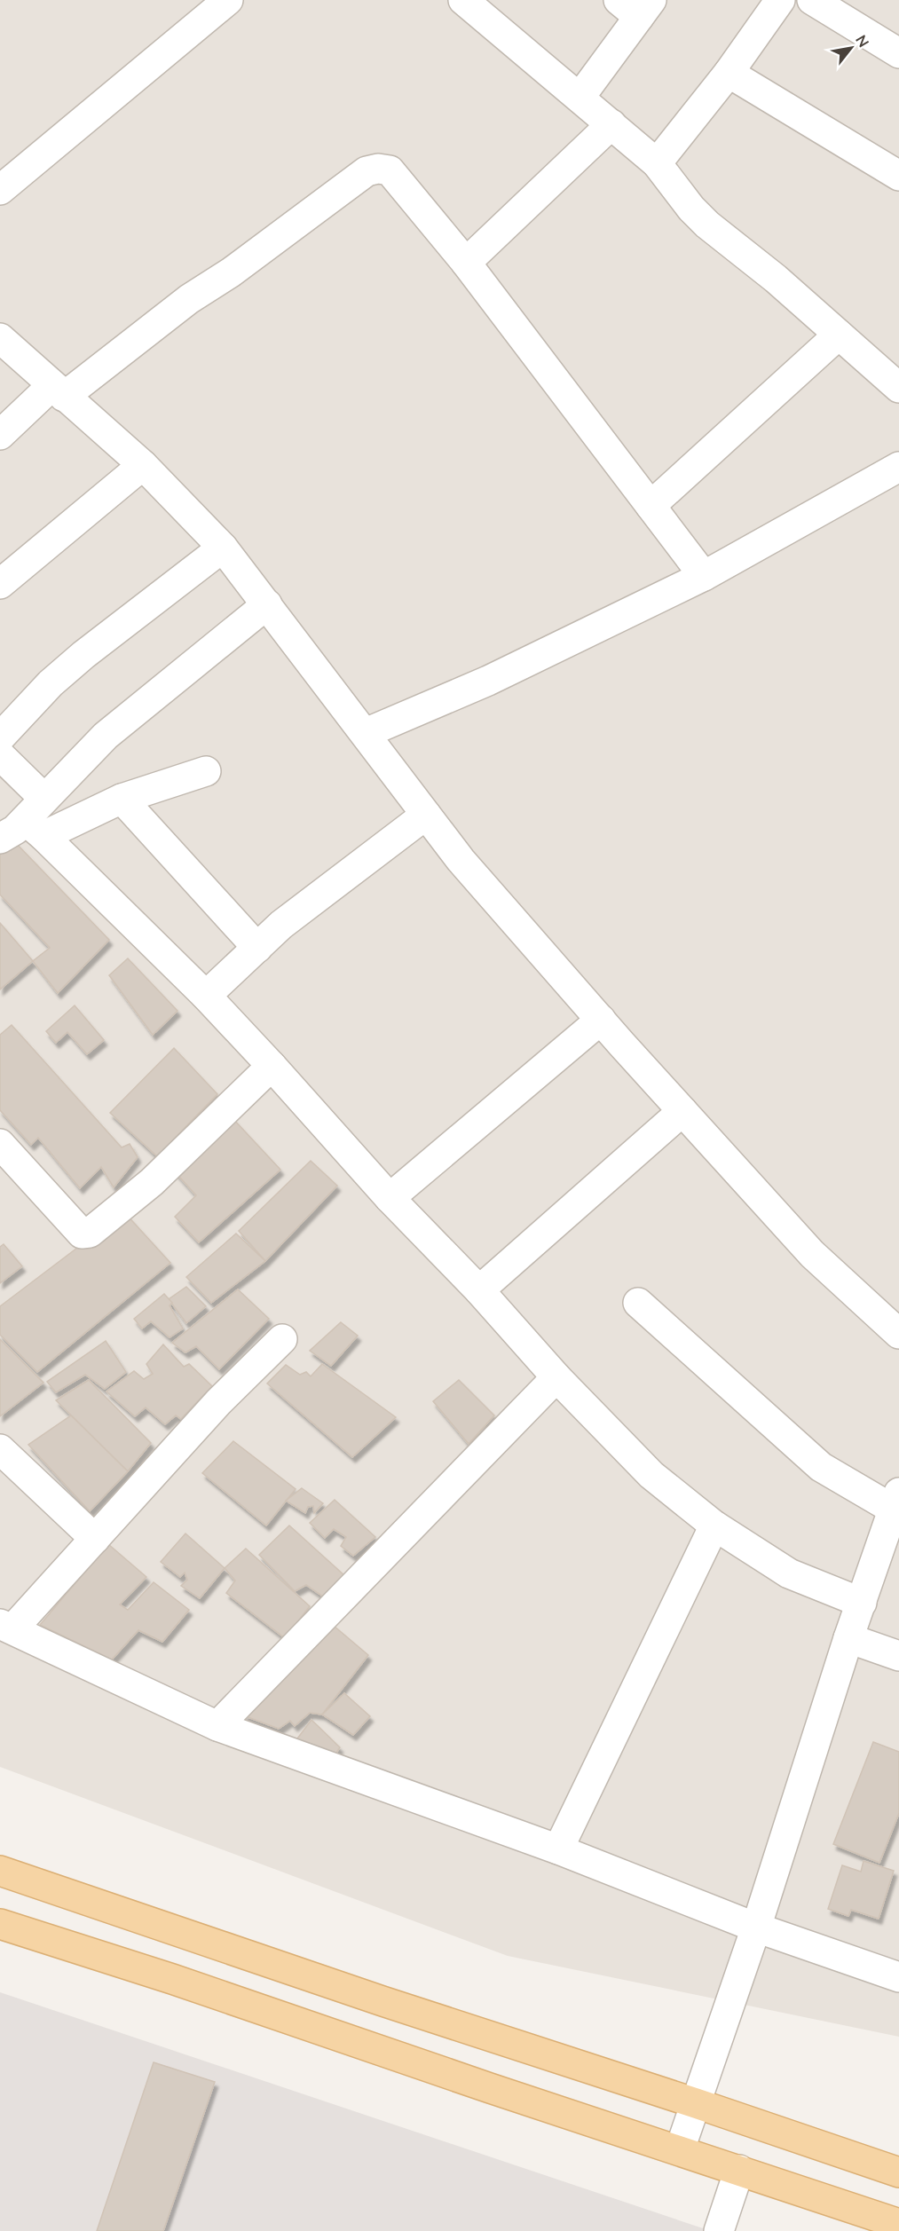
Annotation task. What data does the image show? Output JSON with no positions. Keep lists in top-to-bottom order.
{
  "north": "top right"
}
